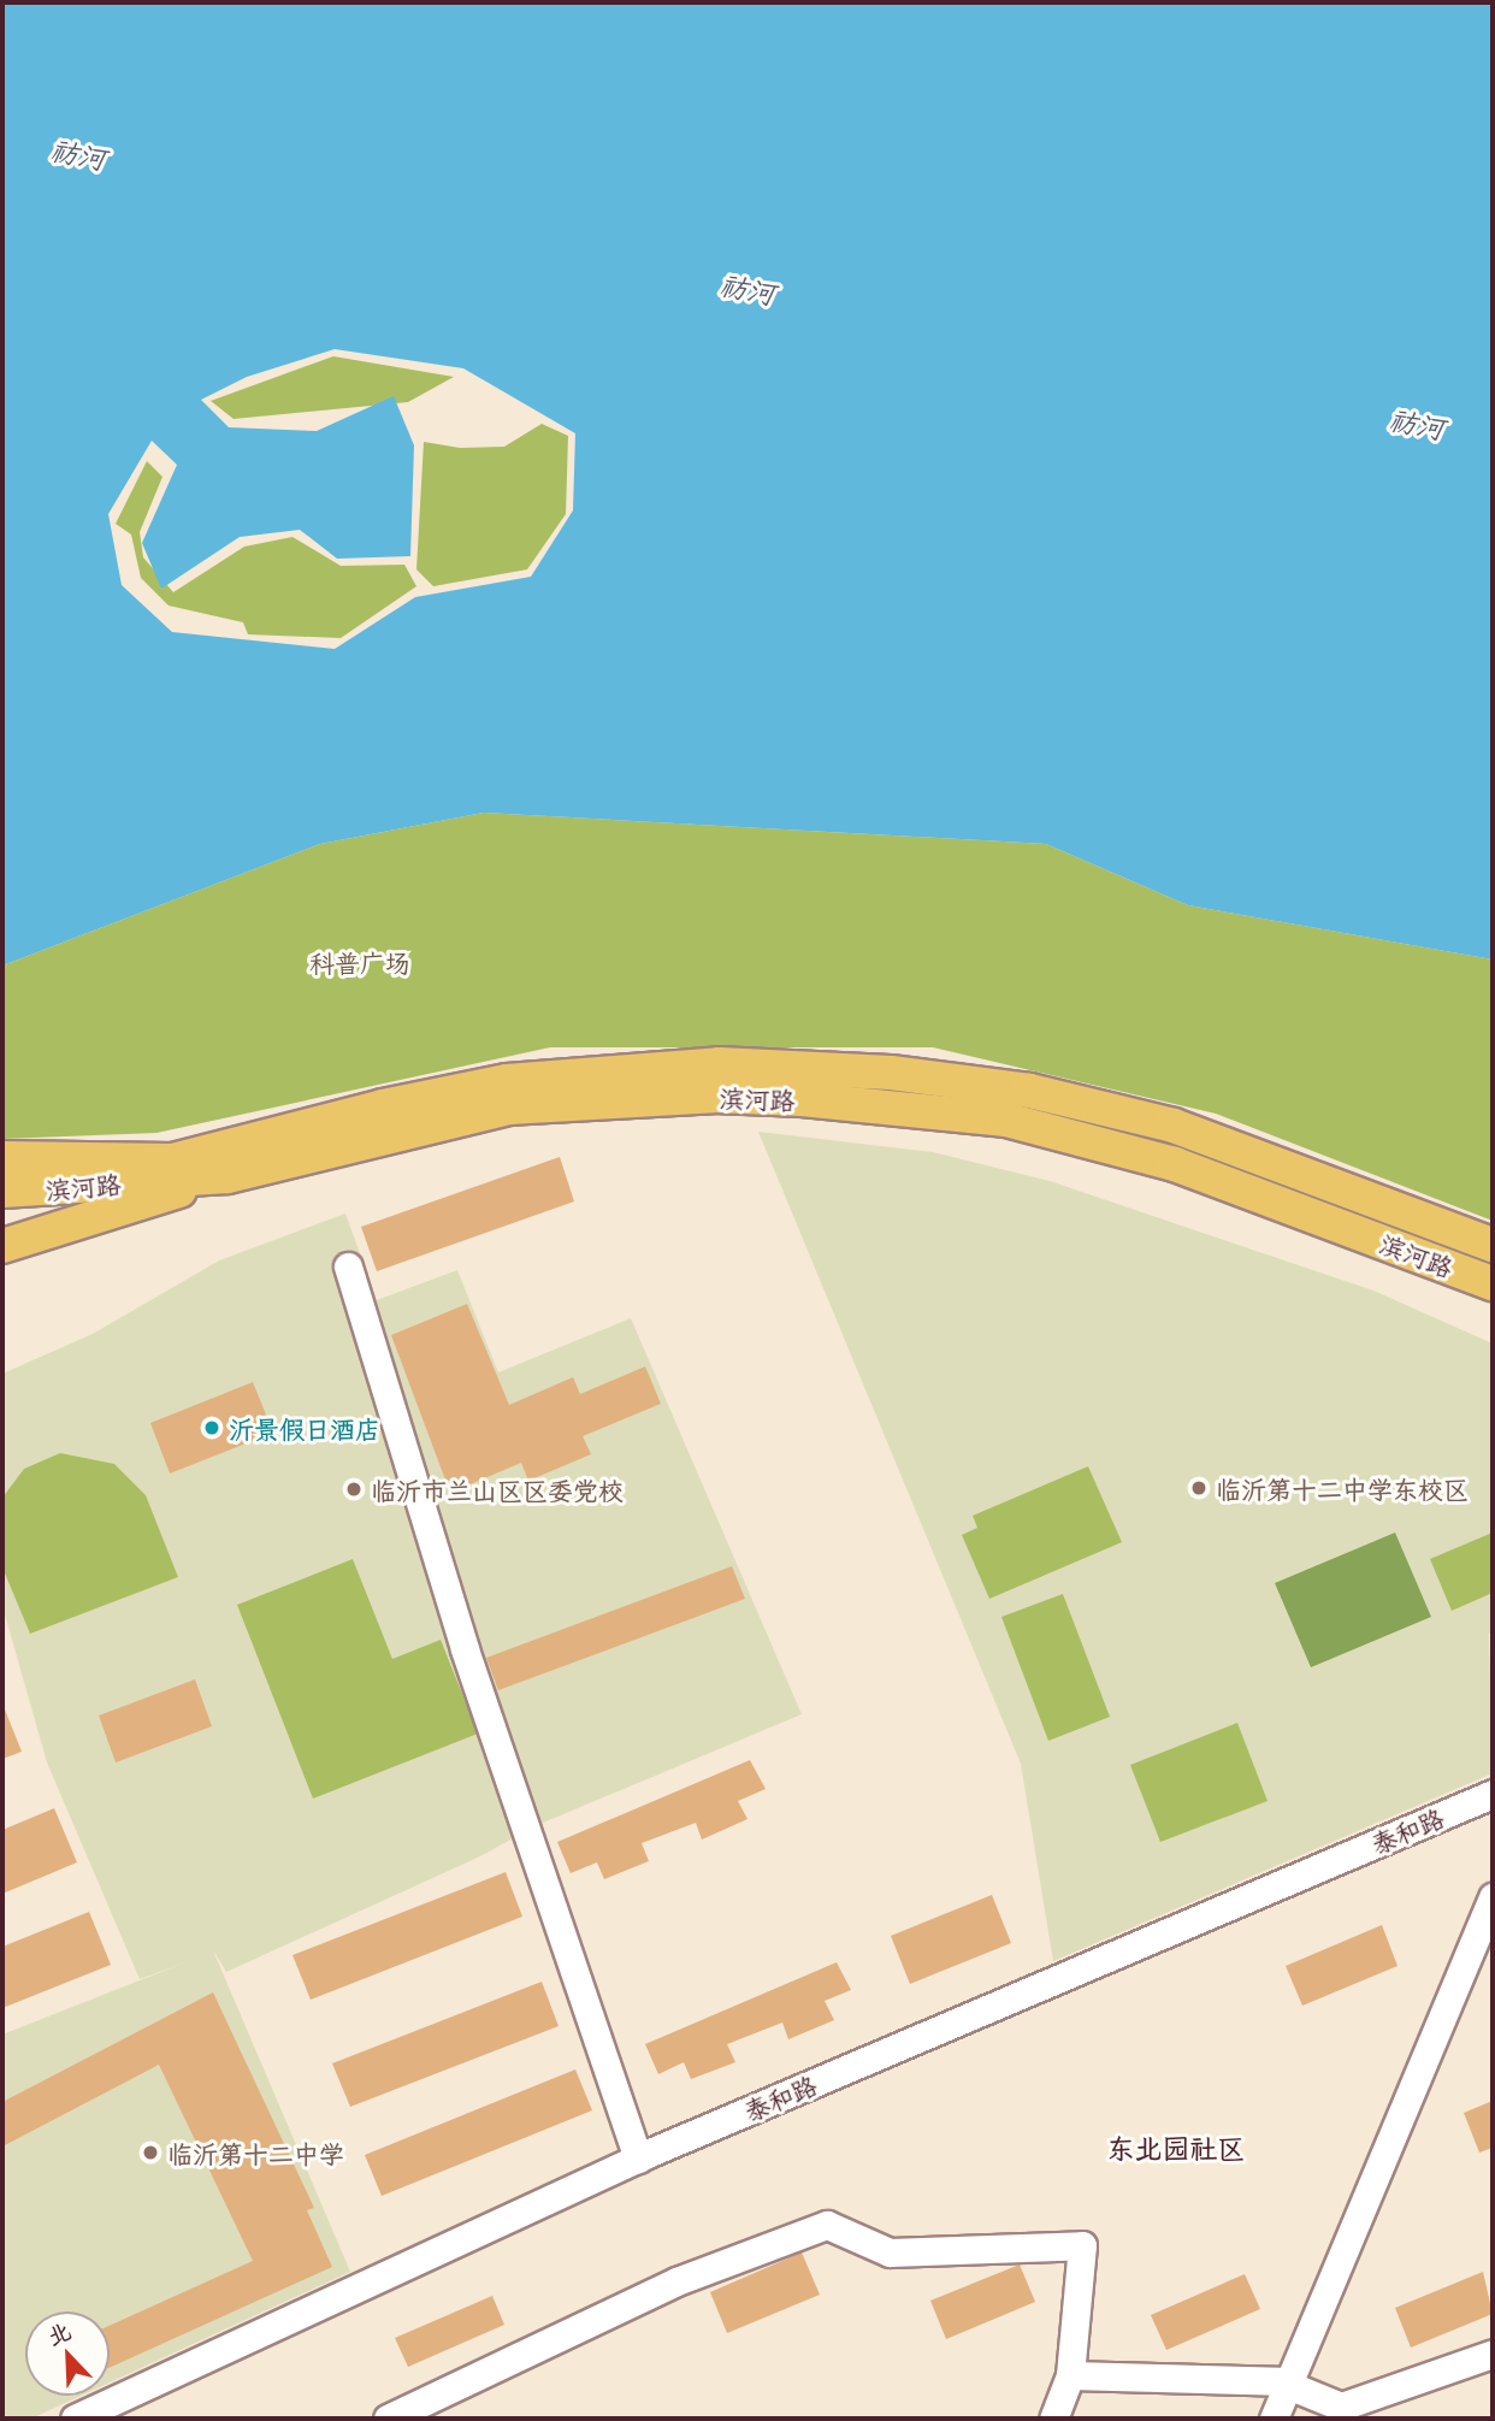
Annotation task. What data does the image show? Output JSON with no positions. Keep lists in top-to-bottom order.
{
  "streets": {
    "main road": ["滨河路"],
    "street": ["泰和路"]
  },
  "districts": ["东北园社区"],
  "water": ["祊河"],
  "parks": ["科普广场"],
  "places": [
    "沂景假日酒店",
    "临沂第十二中学东校区",
    "临沂市兰山区区委党校",
    "临沂第十二中学"
  ],
  "north": "top left"
}
